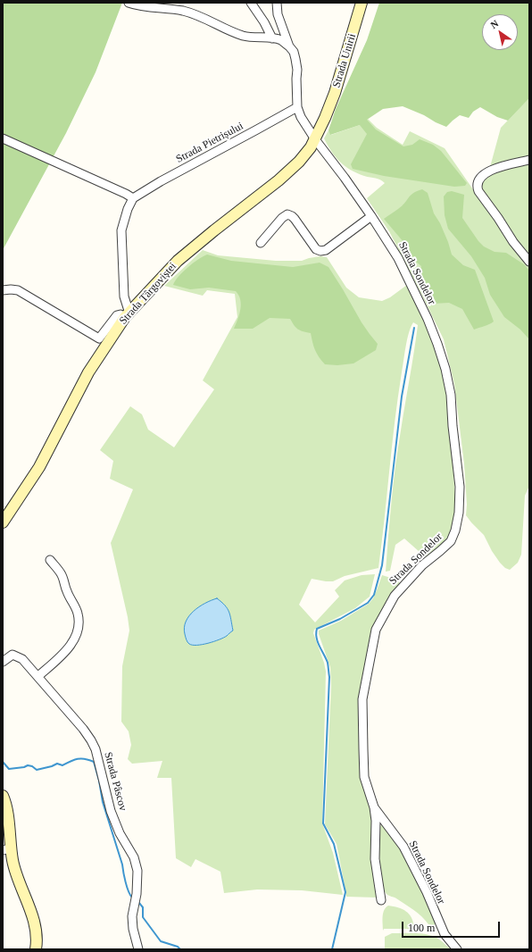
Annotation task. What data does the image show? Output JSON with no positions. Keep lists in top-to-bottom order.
{
  "streets": {
    "main road": ["Strada Unirii", "Strada Târgoviștei"],
    "street": ["Strada Pietrișului", "Strada Sondelor", "Strada Pâscov"]
  },
  "crossings": [
    ["Strada Unirii", "Strada Sondelor"],
    ["Strada Unirii", "Strada Târgoviștei"],
    ["Strada Sondelor", "Strada Târgoviștei"]
  ],
  "scale_bar": "100 m",
  "north": "top left"
}
